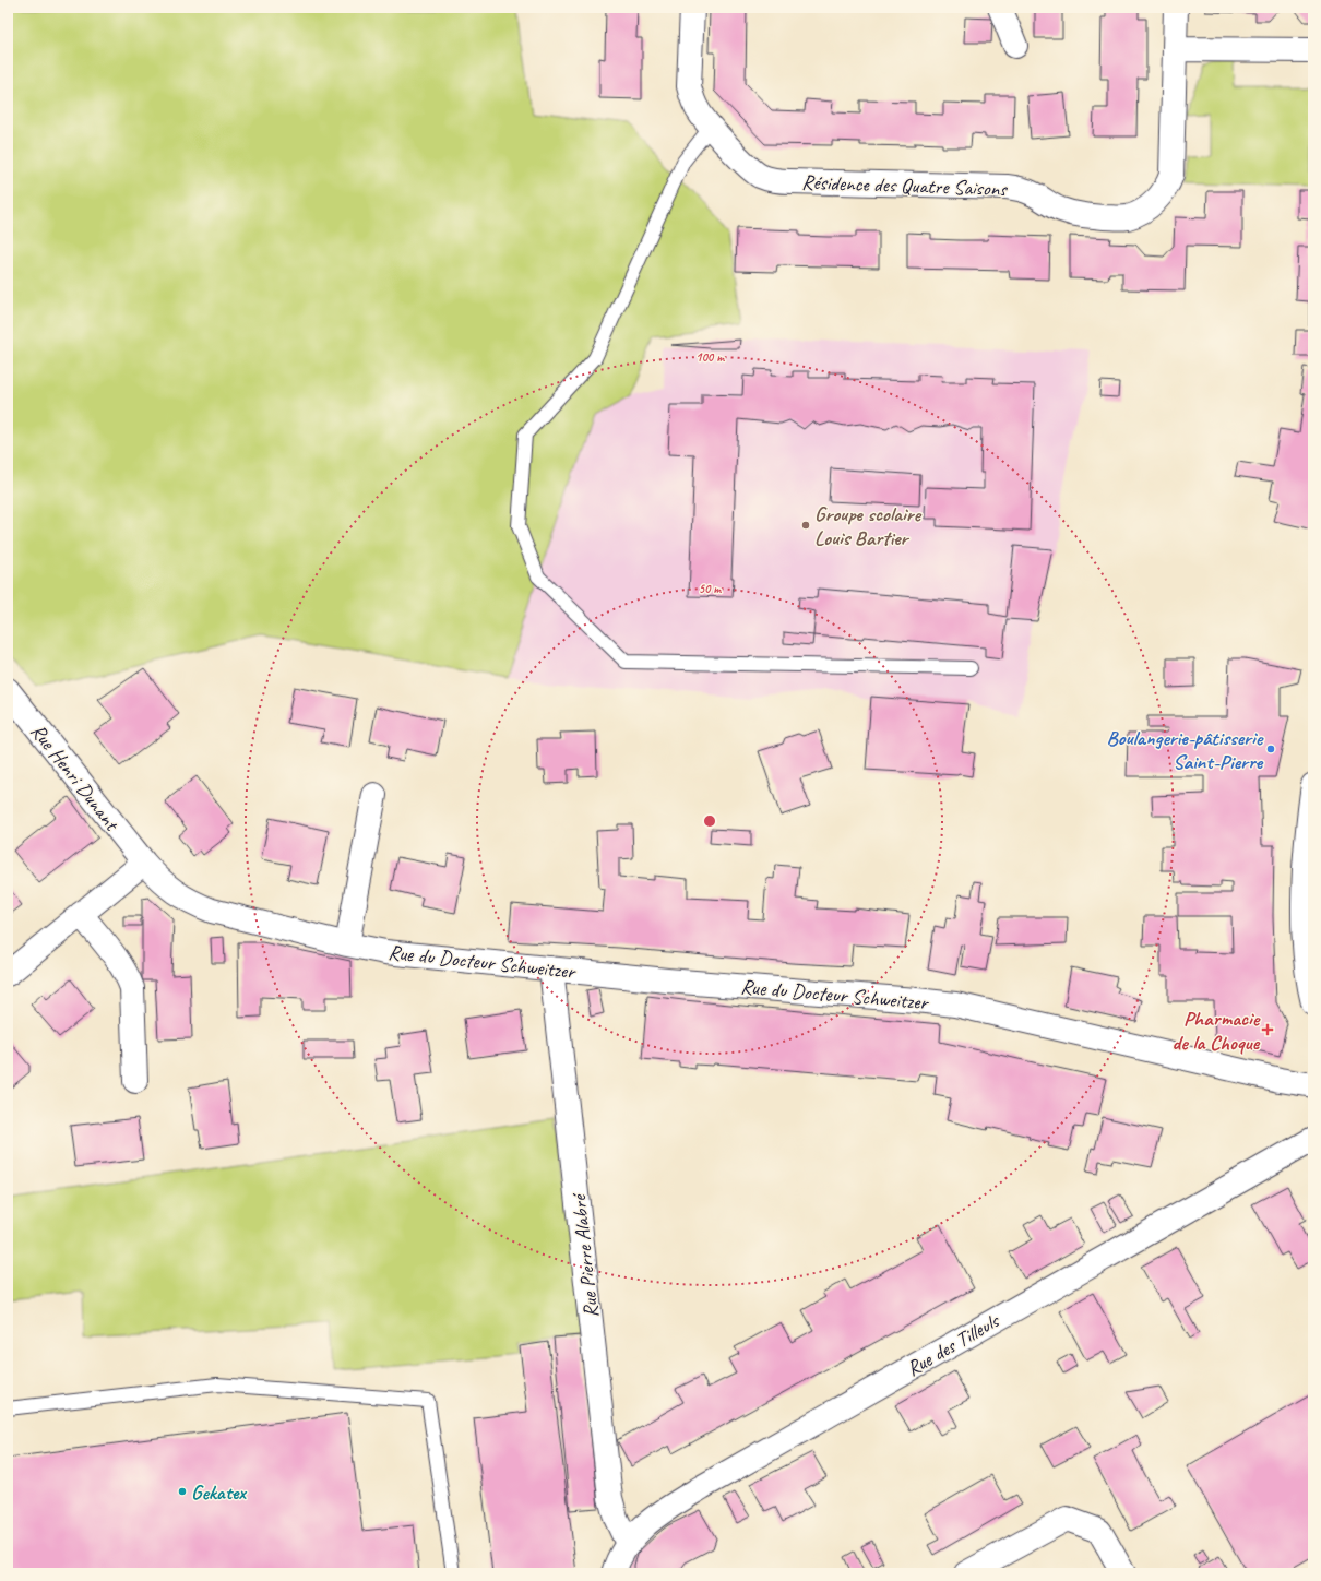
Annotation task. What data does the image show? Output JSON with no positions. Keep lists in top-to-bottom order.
{
  "streets": {
    "street": [
      "Résidence des Quatre Saisons",
      "Rue Henri Dunant",
      "Rue du Docteur Schweitzer",
      "Rue Pierre Alabré",
      "Rue des Tilleuls"
    ]
  },
  "crossings": [
    ["Rue Henri Dunant", "Rue du Docteur Schweitzer"],
    ["Rue du Docteur Schweitzer", "Rue Pierre Alabré"],
    ["Rue Pierre Alabré", "Rue des Tilleuls"]
  ],
  "places": {
    "other": ["Groupe scolaire Louis Bartier", "Boulangerie-pâtisserie Saint-Pierre", "Gekatex"],
    "health": ["Pharmacie de la Choque"]
  },
  "rings": ["100 m", "50 m"]
}
